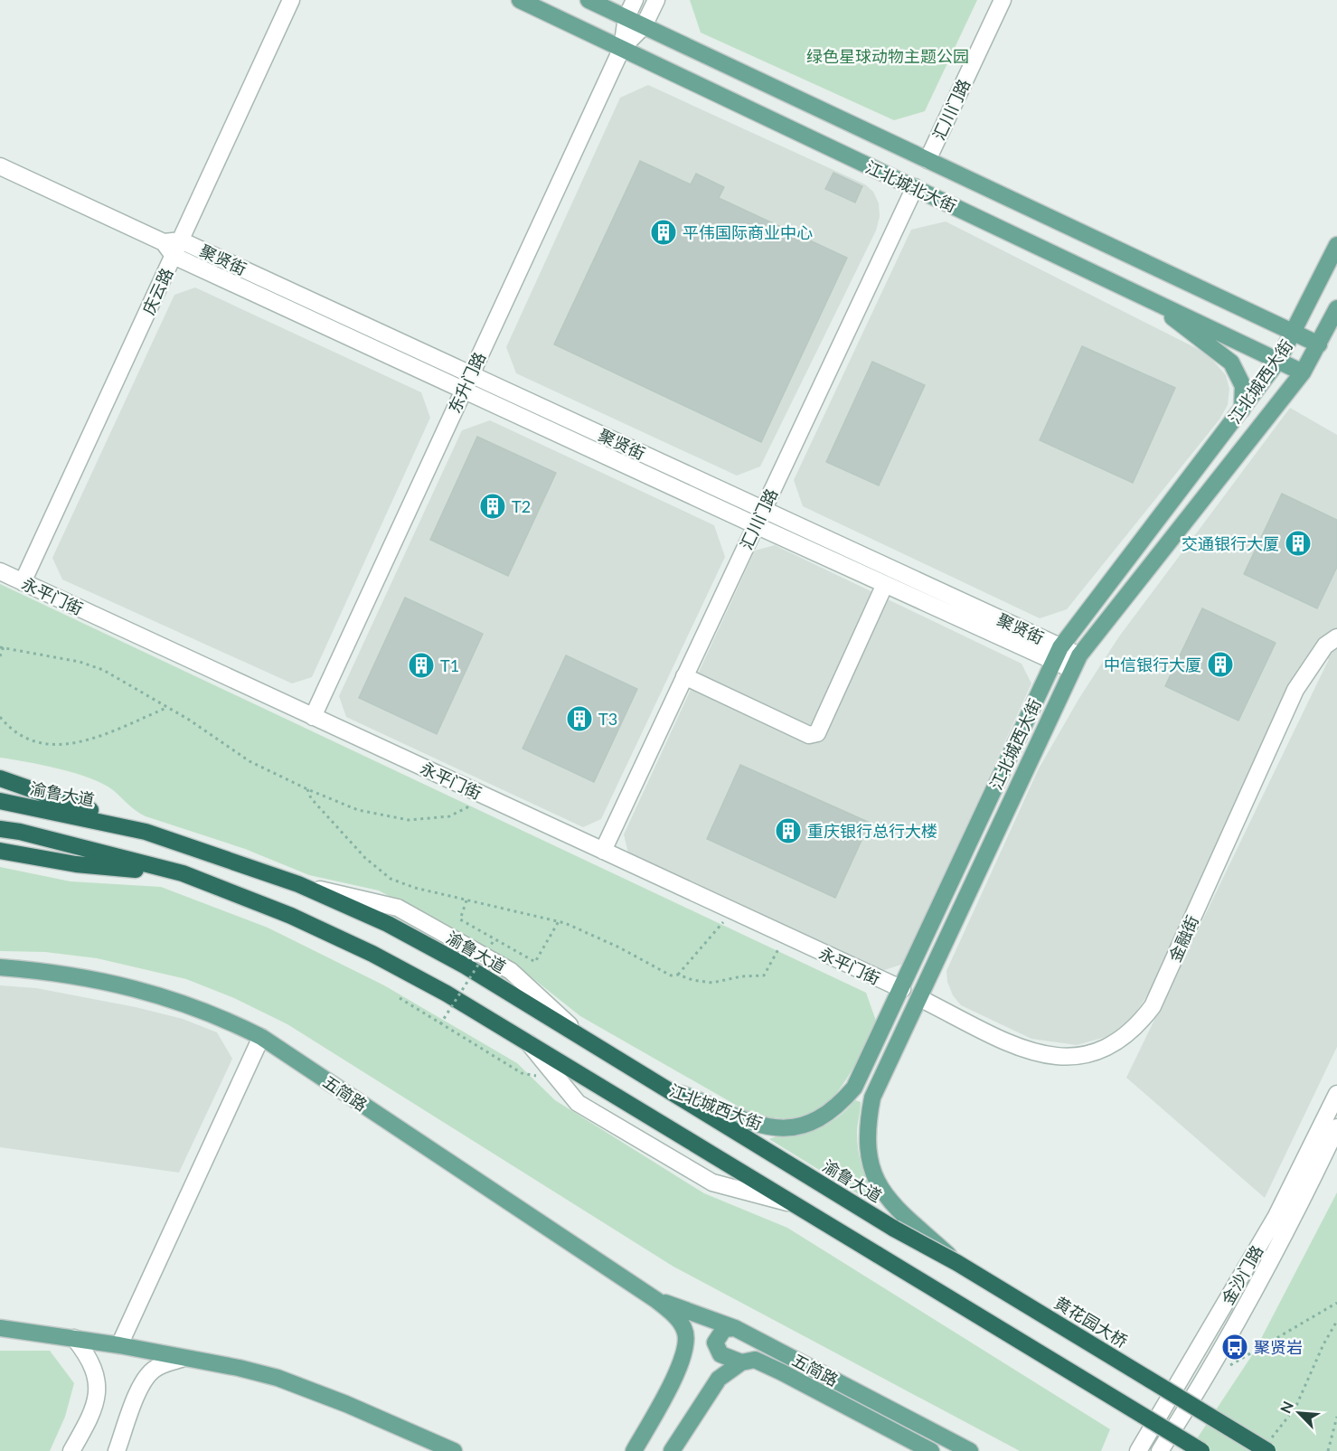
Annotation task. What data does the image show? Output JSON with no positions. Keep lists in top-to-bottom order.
{
  "streets": {
    "highway": ["渝鲁大道", "黄花园大桥"],
    "main road": ["江北城北大街", "江北城西大街", "五简路"],
    "street": [
      "汇川门路",
      "聚贤街",
      "庆云路",
      "东升门路",
      "永平门街",
      "金融街",
      "金沙门路"
    ]
  },
  "crossings": [
    ["汇川门路", "江北城北大街"],
    ["汇川门路", "聚贤街"],
    ["汇川门路", "永平门街"],
    ["江北城北大街", "江北城西大街"],
    ["江北城北大街", "东升门路"],
    ["聚贤街", "庆云路"],
    ["聚贤街", "江北城西大街"],
    ["聚贤街", "东升门路"],
    ["庆云路", "永平门街"],
    ["江北城西大街", "永平门街"],
    ["江北城西大街", "渝鲁大道"],
    ["江北城西大街", "金融街"],
    ["江北城西大街", "黄花园大桥"],
    ["东升门路", "永平门街"],
    ["渝鲁大道", "黄花园大桥"]
  ],
  "parks": ["绿色星球动物主题公园"],
  "places": {
    "building": [
      "平伟国际商业中心",
      "T2",
      "交通银行大厦",
      "中信银行大厦",
      "T1",
      "T3",
      "重庆银行总行大楼"
    ],
    "bus stop": ["聚贤岩"]
  },
  "north": "top left"
}
